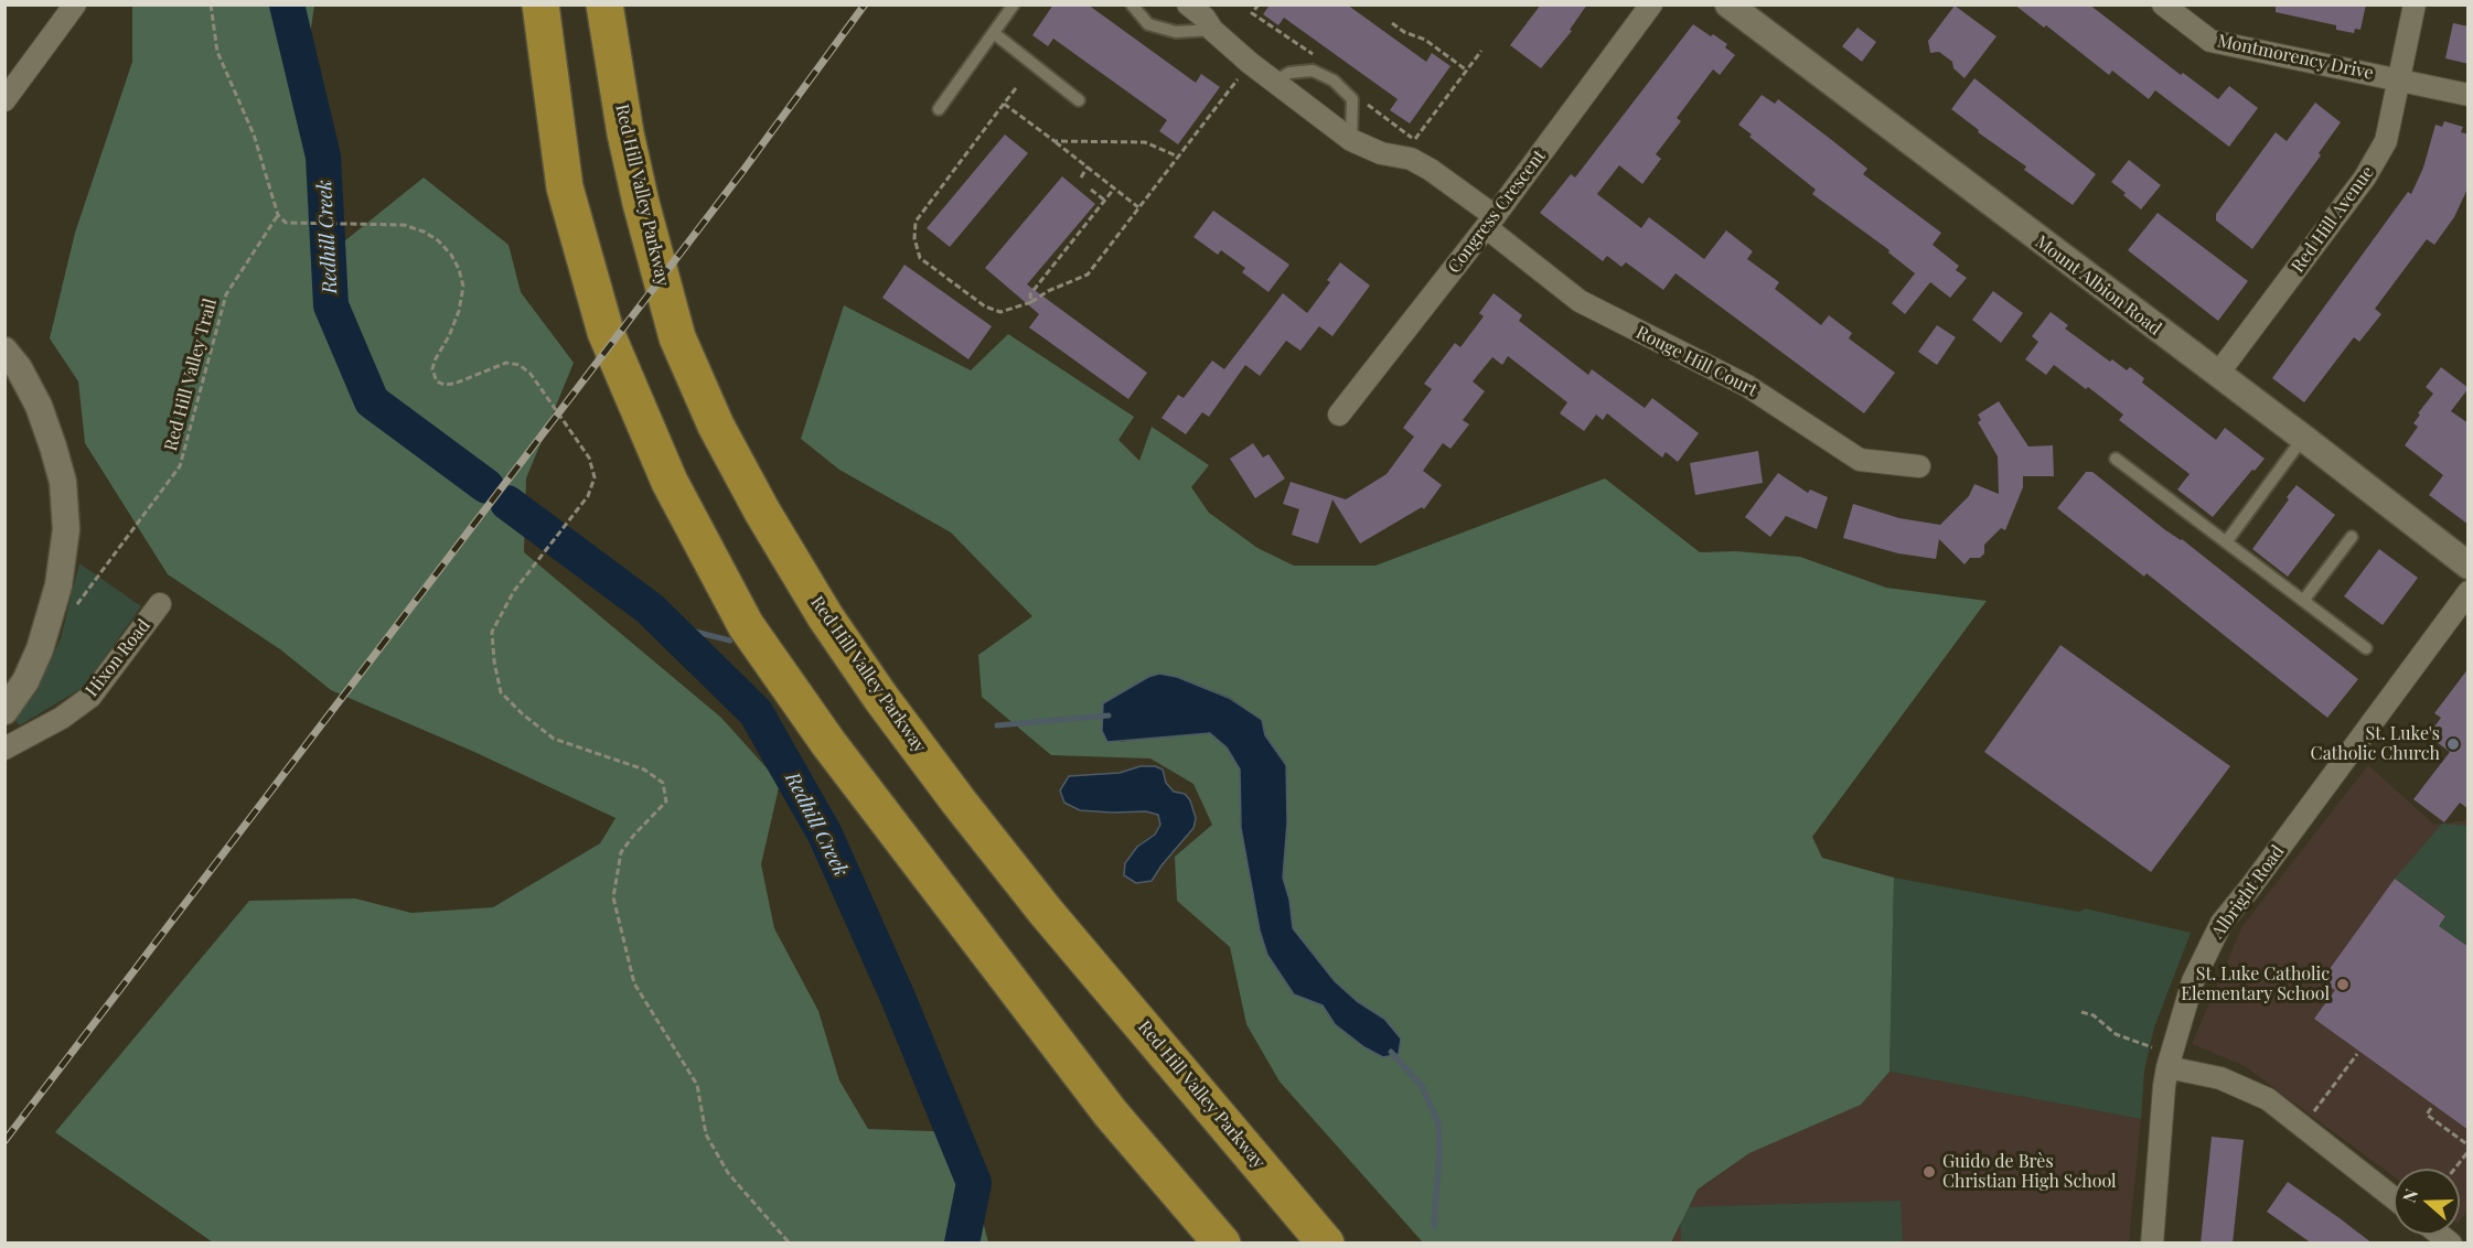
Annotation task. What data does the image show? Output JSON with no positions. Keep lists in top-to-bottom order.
{
  "streets": {
    "highway": ["Red Hill Valley Parkway"],
    "street": [
      "Montmorency Drive",
      "Congress Crescent",
      "Red Hill Avenue",
      "Mount Albion Road",
      "Rouge Hill Court",
      "Hixon Road",
      "Albright Road"
    ],
    "path": ["Red Hill Valley Trail"]
  },
  "crossings": [
    ["Montmorency Drive", "Red Hill Avenue"],
    ["Congress Crescent", "Rouge Hill Court"],
    ["Red Hill Avenue", "Mount Albion Road"]
  ],
  "water": ["Redhill Creek"],
  "places": ["St. Luke's Catholic Church", "St. Luke Catholic Elementary School", "Guido de Brès Christian High School"],
  "north": "left"
}
